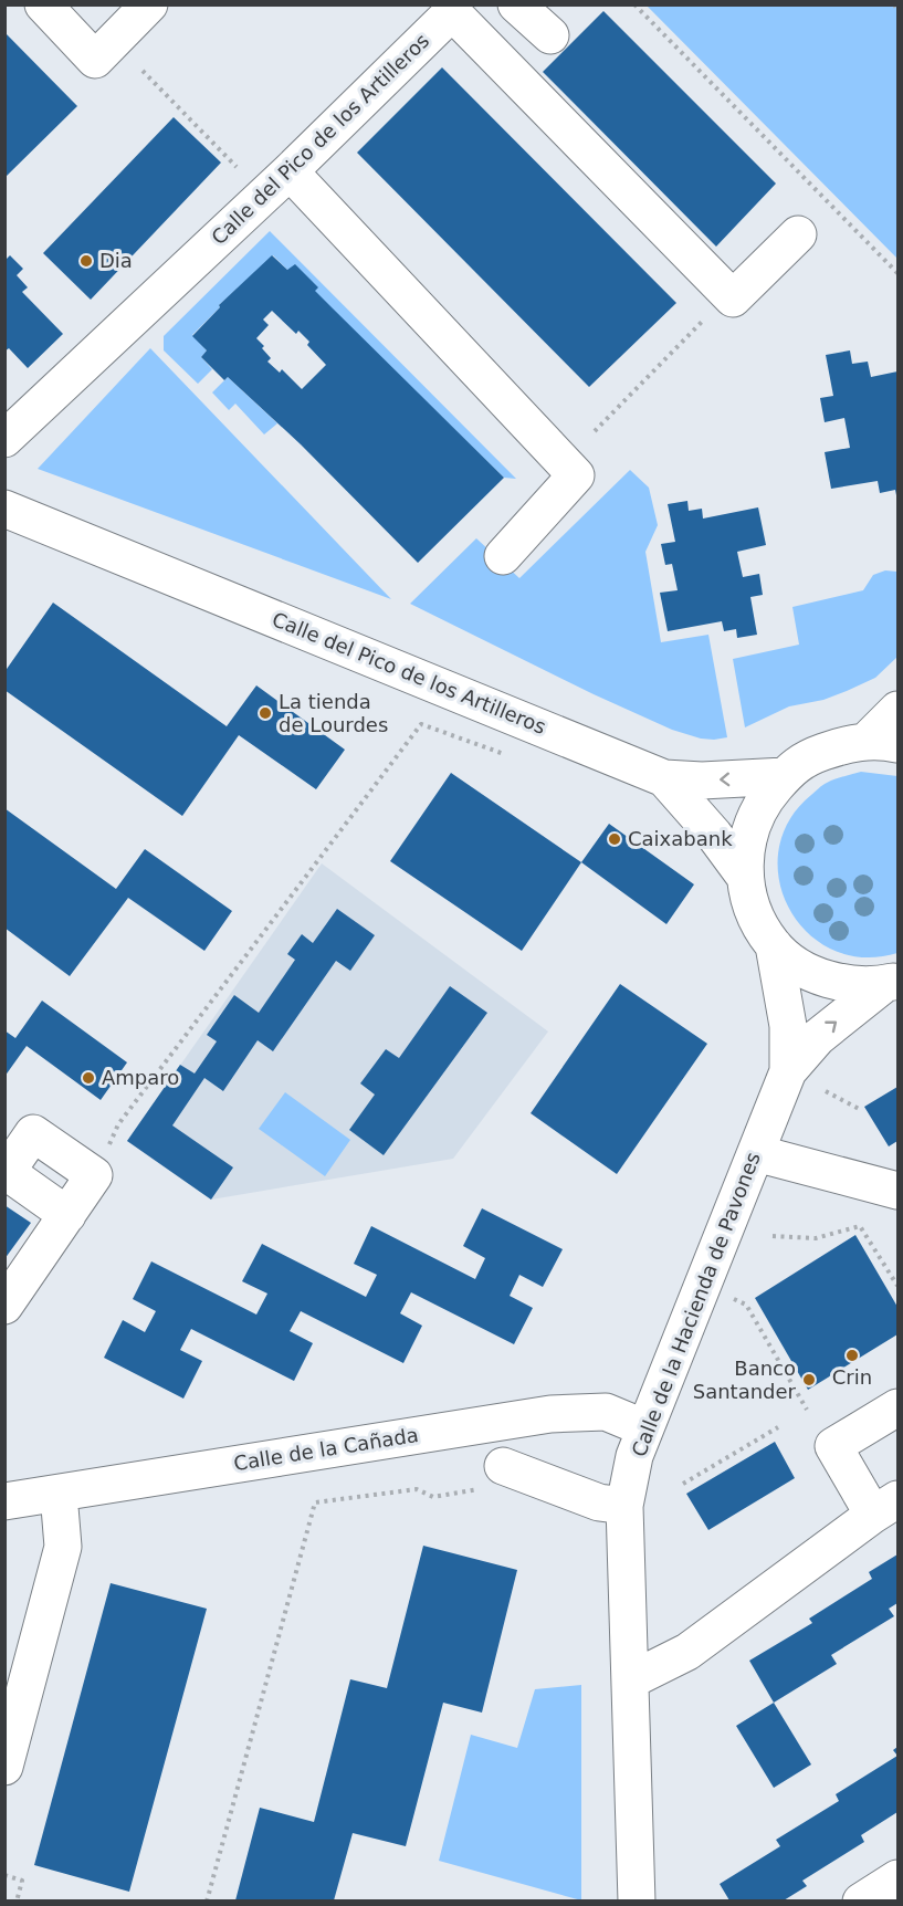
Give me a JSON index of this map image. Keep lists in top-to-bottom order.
{
  "streets": {
    "street": ["Calle del Pico de los Artilleros", "Calle de la Hacienda de Pavones", "Calle de la Cañada"]
  },
  "crossings": [
    ["Calle de la Hacienda de Pavones", "Calle de la Cañada"]
  ],
  "places": [
    "Dia",
    "La tienda de Lourdes",
    "Caixabank",
    "Amparo",
    "Crin",
    "Banco Santander"
  ]
}
